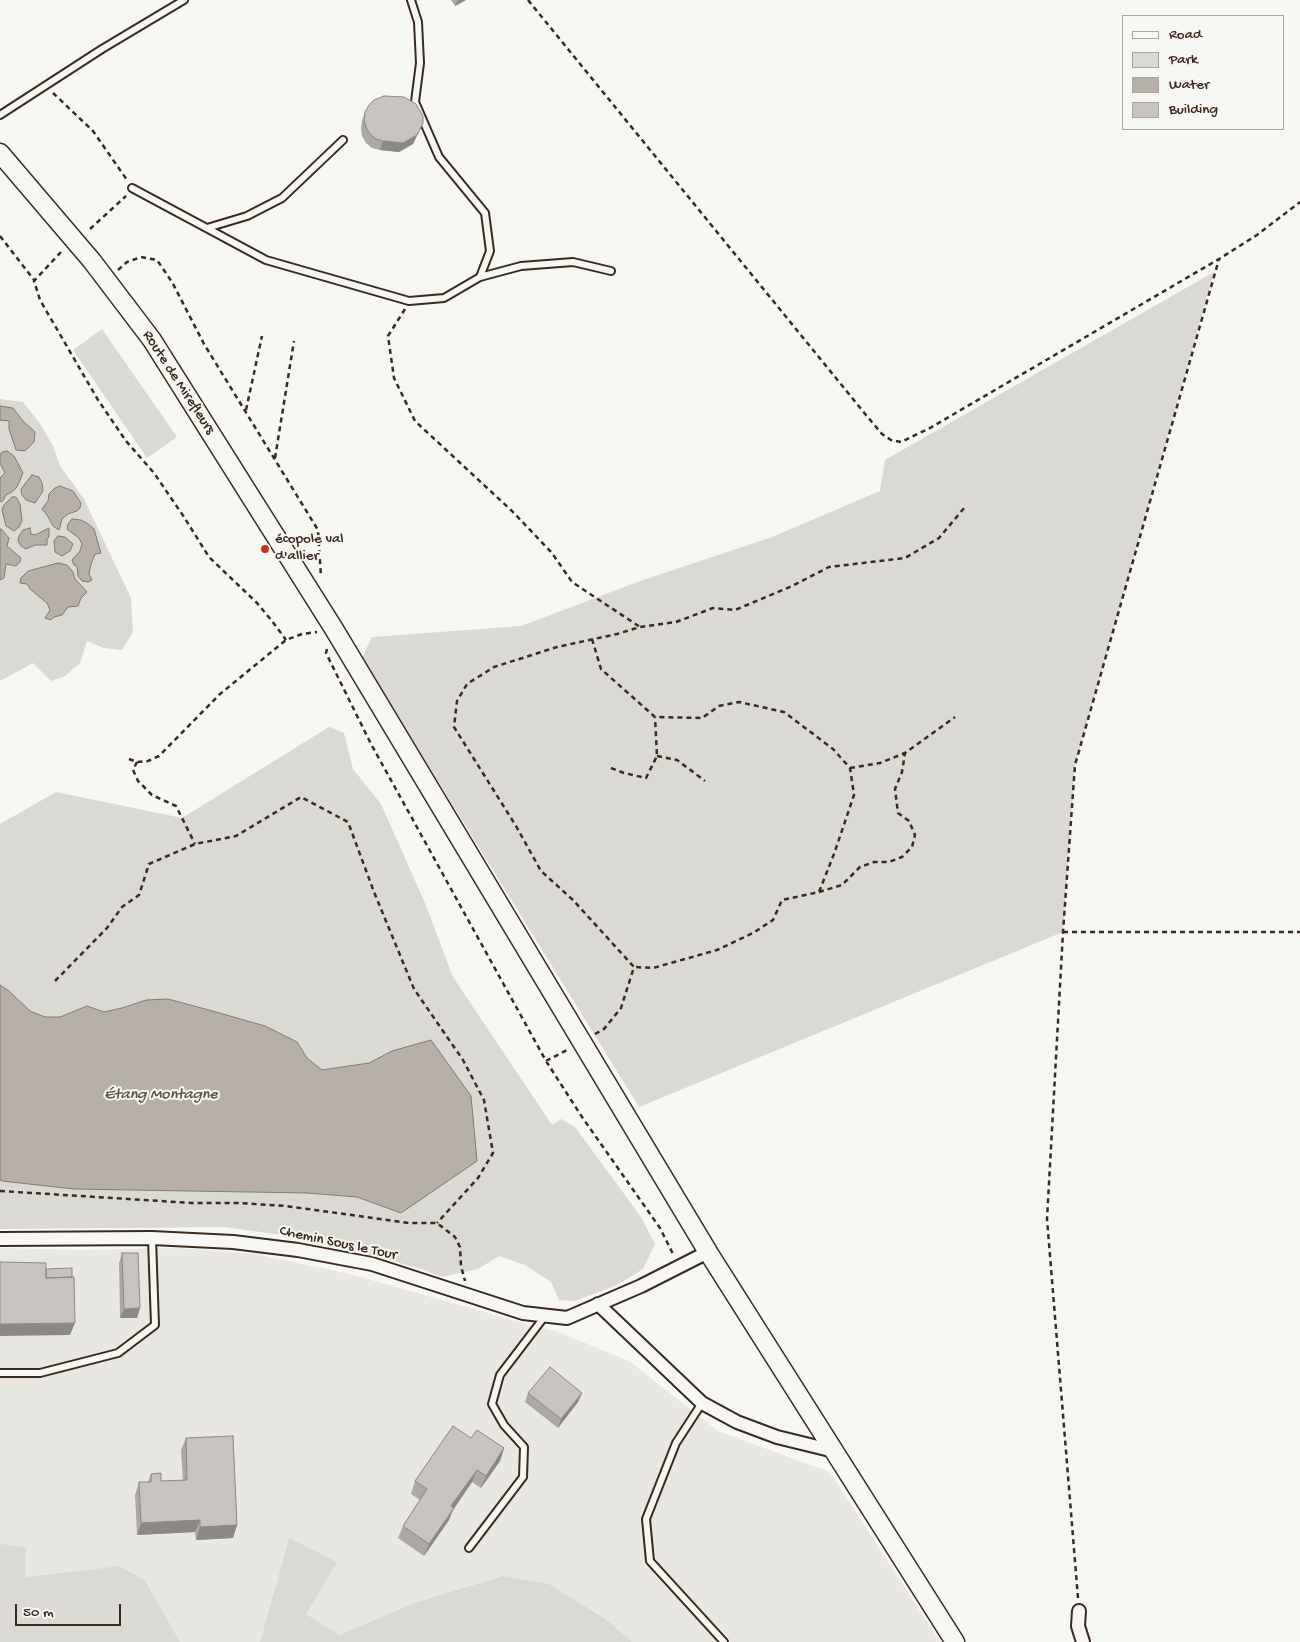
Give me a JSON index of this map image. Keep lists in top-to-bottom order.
{
  "streets": {
    "street": ["Route de Mirefleurs", "Chemin Sous le Tour"]
  },
  "crossings": [
    ["Route de Mirefleurs", "Chemin Sous le Tour"]
  ],
  "water": ["Étang Montagne"],
  "places": ["écopole val d'allier"],
  "legend": [
    "Road",
    "Park",
    "Water",
    "Building"
  ],
  "scale_bar": "50 m"
}
